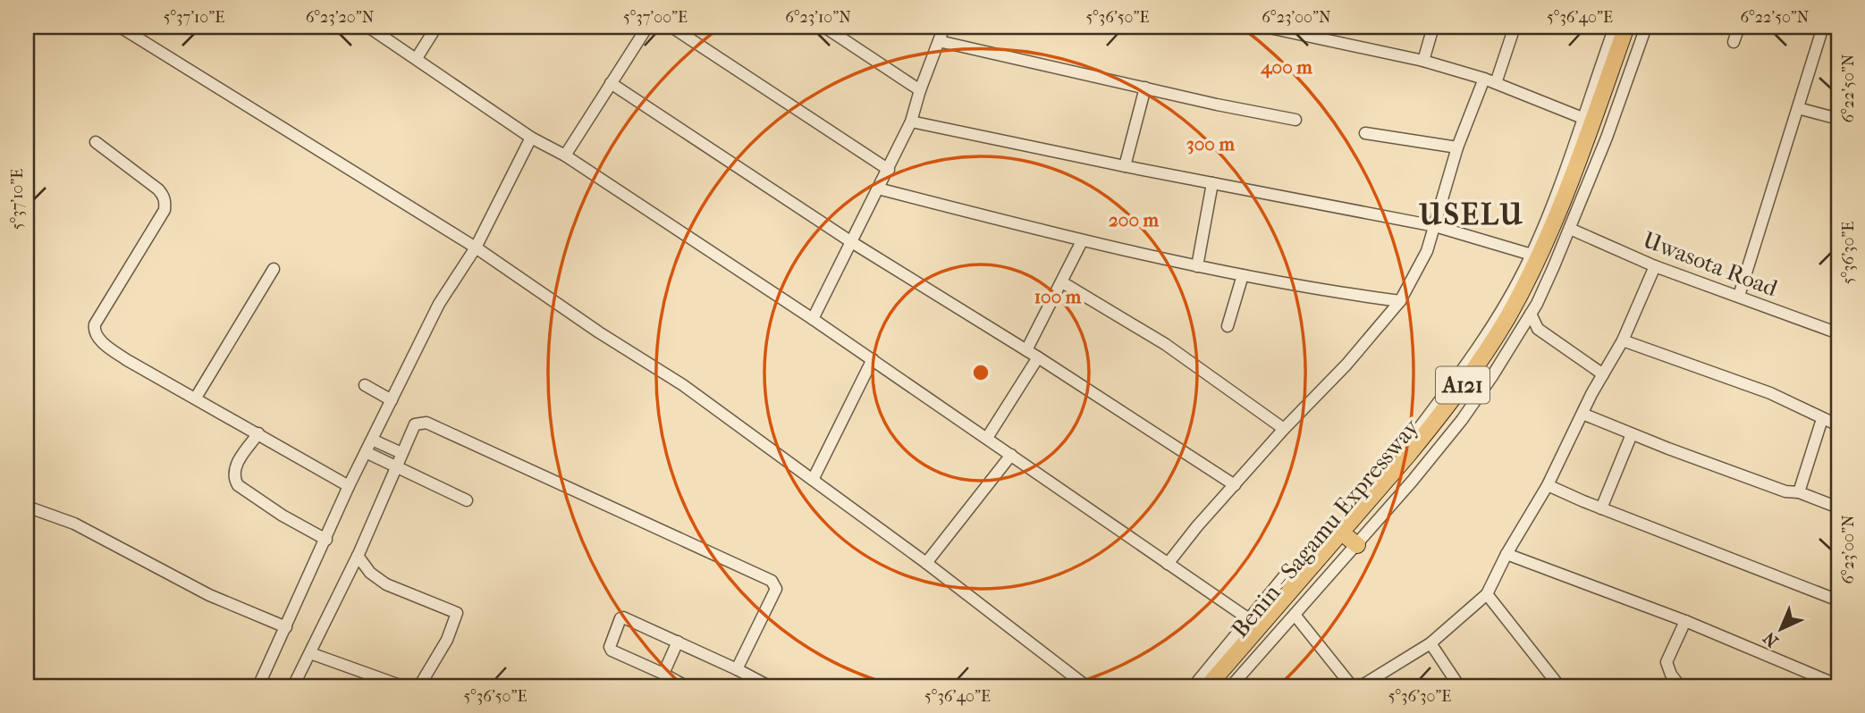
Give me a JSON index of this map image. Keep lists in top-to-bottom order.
{
  "streets": {
    "highway": ["A121", "Benin - Sagamu Expressway"],
    "street": ["Uwasota Road"]
  },
  "districts": ["USELU"],
  "north": "bottom left",
  "coordinates": [
    "5°37'10\"E",
    "6°23'20\"N",
    "5°37'00\"E",
    "6°23'10\"N",
    "5°36'50\"E",
    "6°23'00\"N",
    "5°36'40\"E",
    "6°22'50\"N",
    "5°36'30\"E"
  ],
  "rings": [
    "400 m",
    "300 m",
    "200 m",
    "100 m"
  ]
}
